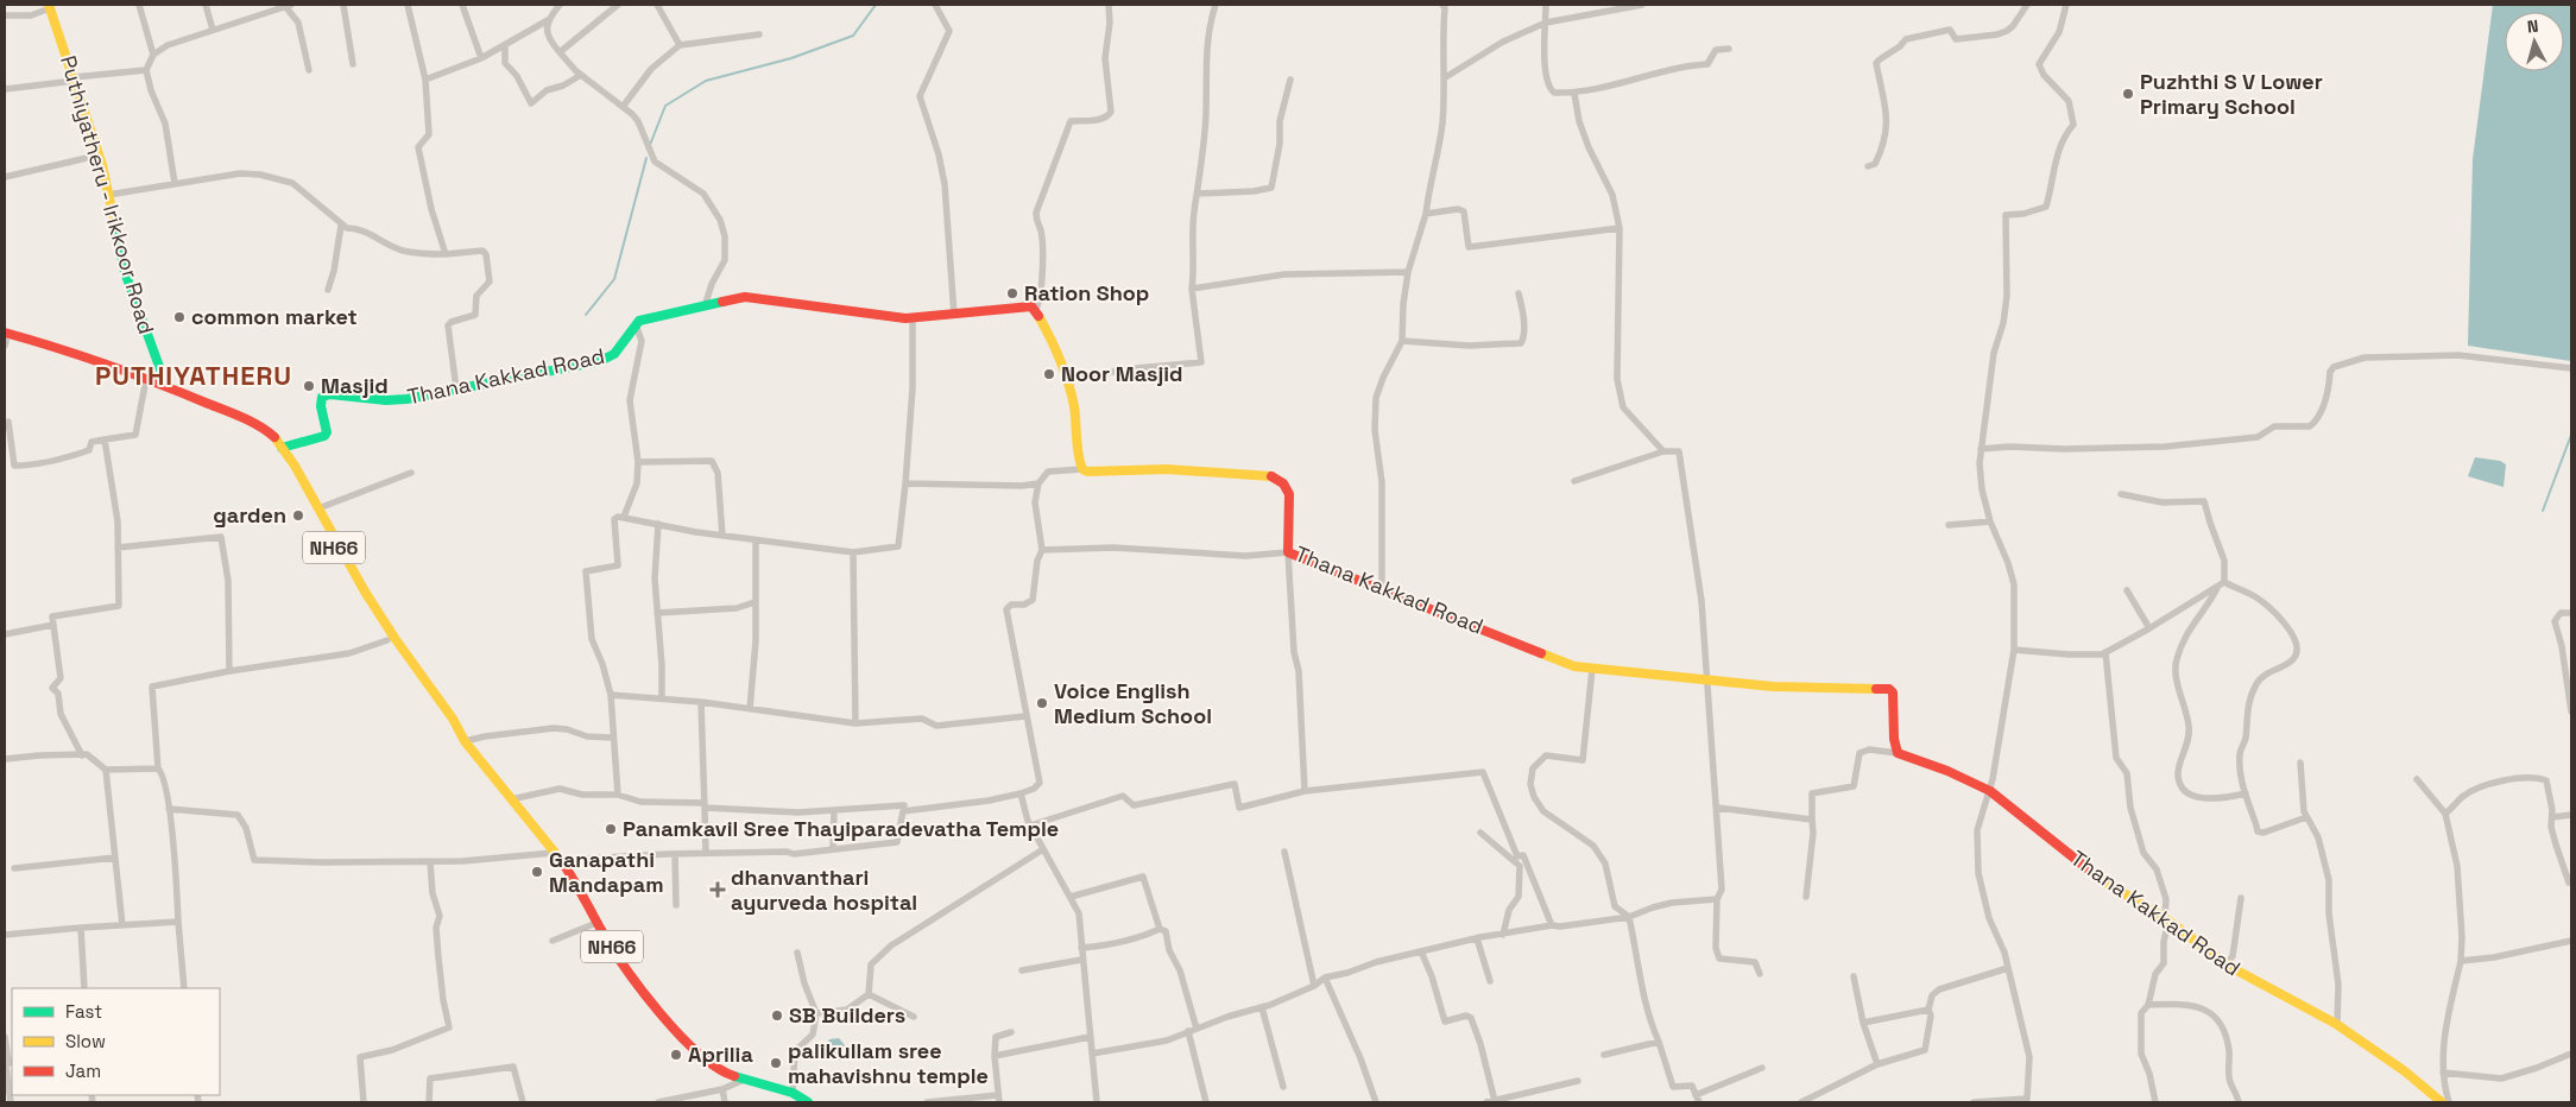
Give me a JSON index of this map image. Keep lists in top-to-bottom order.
{
  "streets": {
    "main road": ["Puthiyatheru - Irikkoor Road", "Thana Kakkad Road", "NH66"]
  },
  "crossings": [
    ["Puthiyatheru - Irikkoor Road", "NH66"],
    ["Thana Kakkad Road", "NH66"]
  ],
  "districts": ["PUTHIYATHERU"],
  "places": {
    "other": [
      "Puzhthi S V Lower Primary School",
      "Ration Shop",
      "common market",
      "Noor Masjid",
      "Masjid",
      "garden",
      "Voice English Medium School",
      "Panamkavil Sree Thayiparadevatha Temple",
      "Ganapathi Mandapam",
      "SB Builders",
      "Aprilia",
      "palikullam sree mahavishnu temple"
    ],
    "health": ["dhanvanthari ayurveda hospital"]
  },
  "legend": ["Fast", "Slow", "Jam"],
  "north": "top"
}
